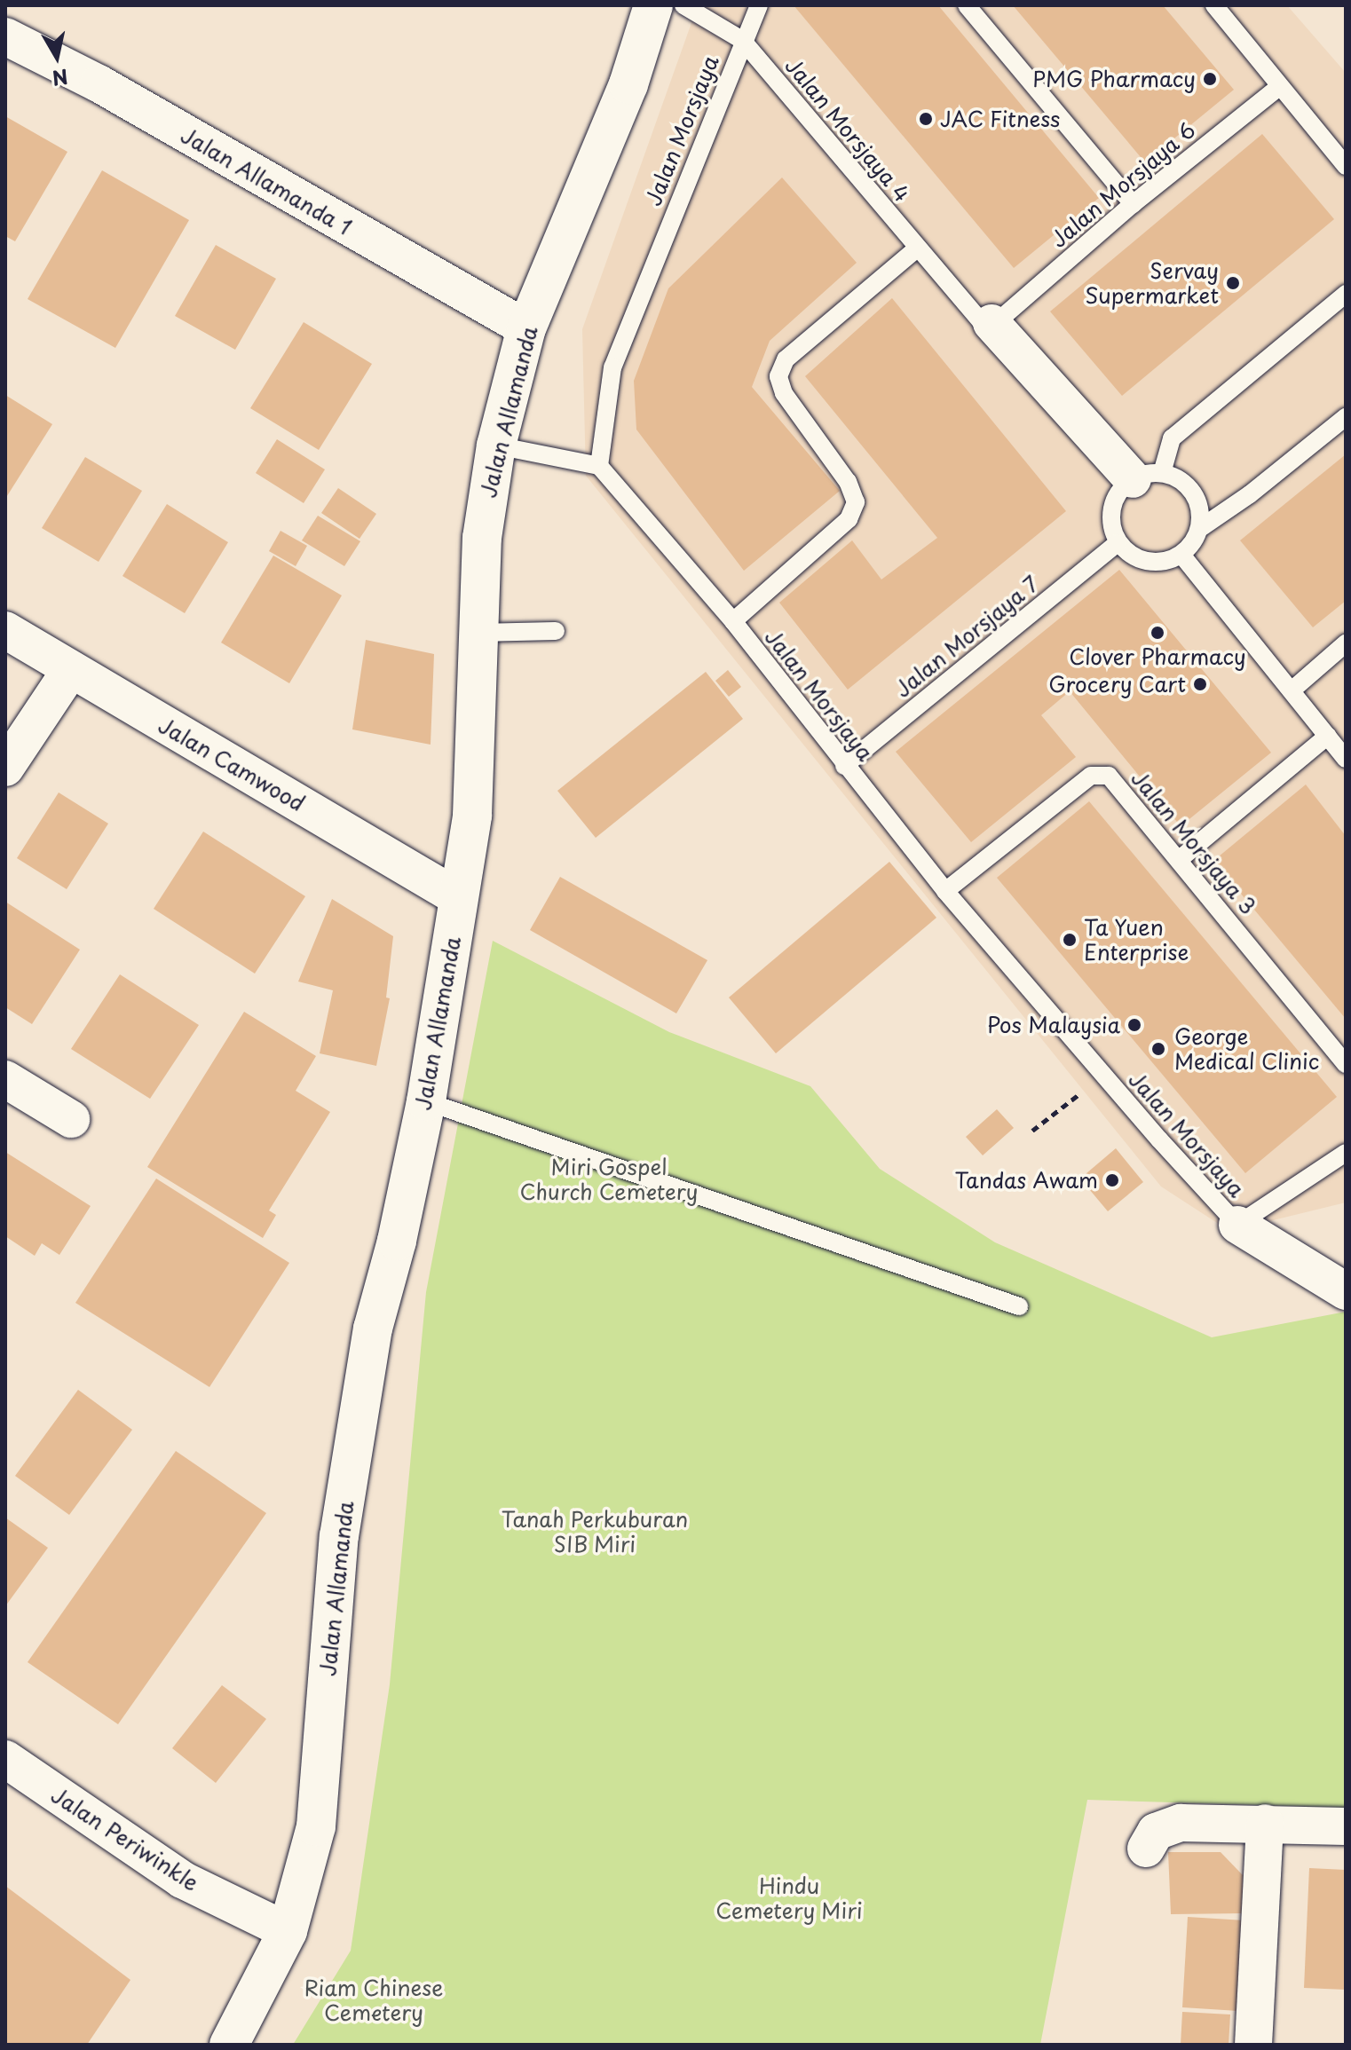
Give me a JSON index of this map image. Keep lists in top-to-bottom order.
{
  "streets": {
    "street": [
      "Jalan Allamanda 1",
      "Jalan Allamanda",
      "Jalan Camwood",
      "Jalan Periwinkle"
    ],
    "lane": [
      "Jalan Morsjaya 4",
      "Jalan Morsjaya",
      "Jalan Morsjaya 6",
      "Jalan Morsjaya 7",
      "Jalan Morsjaya 3"
    ]
  },
  "crossings": [
    ["Jalan Morsjaya 4", "Jalan Morsjaya"],
    ["Jalan Morsjaya 4", "Jalan Morsjaya 6"],
    ["Jalan Morsjaya", "Jalan Morsjaya 7"],
    ["Jalan Morsjaya", "Jalan Morsjaya 3"],
    ["Jalan Allamanda 1", "Jalan Allamanda"],
    ["Jalan Allamanda", "Jalan Camwood"],
    ["Jalan Allamanda", "Jalan Periwinkle"]
  ],
  "parks": [
    "Miri Gospel Church Cemetery",
    "Tanah Perkuburan SIB Miri",
    "Hindu Cemetery Miri",
    "Riam Chinese Cemetery"
  ],
  "places": [
    "PMG Pharmacy",
    "JAC Fitness",
    "Servay Supermarket",
    "Clover Pharmacy",
    "Grocery Cart",
    "Ta Yuen Enterprise",
    "Pos Malaysia",
    "George Medical Clinic",
    "Tandas Awam"
  ],
  "north": "bottom"
}
